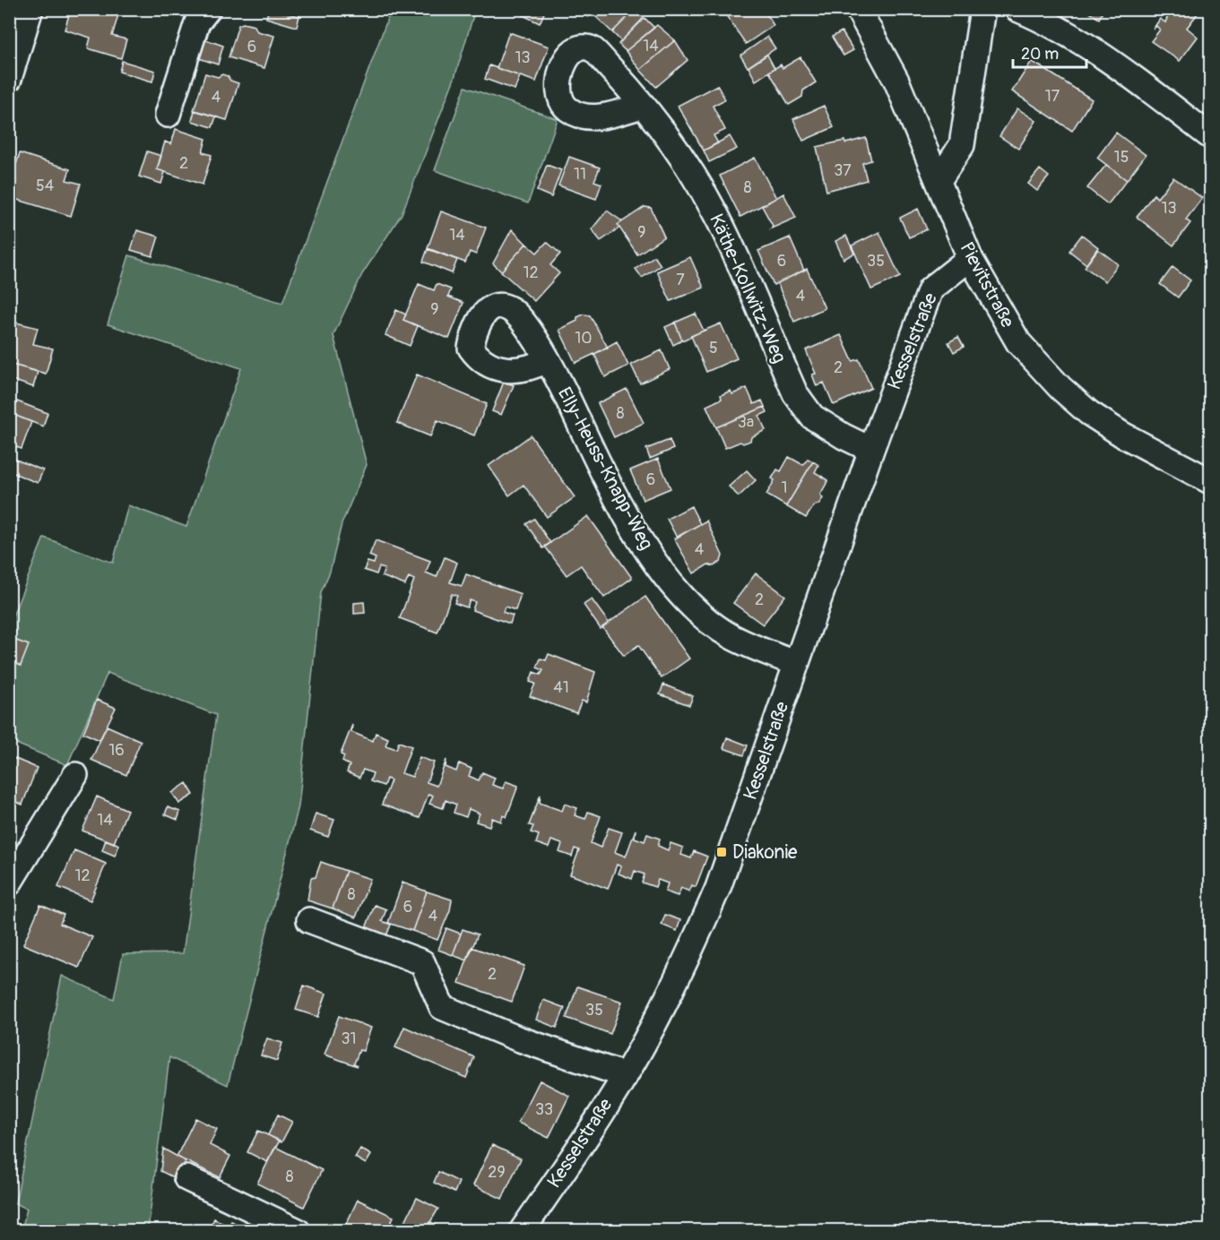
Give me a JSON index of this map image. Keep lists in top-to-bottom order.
{
  "streets": {
    "street": [
      "Pievitstraße",
      "Käthe-Kollwitz-Weg",
      "Kesselstraße",
      "Elly-Heuss-Knapp-Weg"
    ]
  },
  "crossings": [
    ["Pievitstraße", "Kesselstraße"],
    ["Käthe-Kollwitz-Weg", "Kesselstraße"],
    ["Kesselstraße", "Elly-Heuss-Knapp-Weg"]
  ],
  "places": {
    "transit": ["Diakonie"]
  },
  "house_numbers": [
    "14",
    "6",
    "13",
    "17",
    "4",
    "15",
    "2",
    "37",
    "11",
    "54",
    "8",
    "13",
    "9",
    "14",
    "6",
    "35",
    "12",
    "7",
    "4",
    "9",
    "10",
    "5",
    "2",
    "8",
    "3a",
    "6",
    "1",
    "4",
    "2",
    "41",
    "16",
    "14",
    "12",
    "8",
    "6",
    "4",
    "2",
    "35",
    "31",
    "33",
    "29",
    "8"
  ],
  "scale_bar": "20 m"
}
